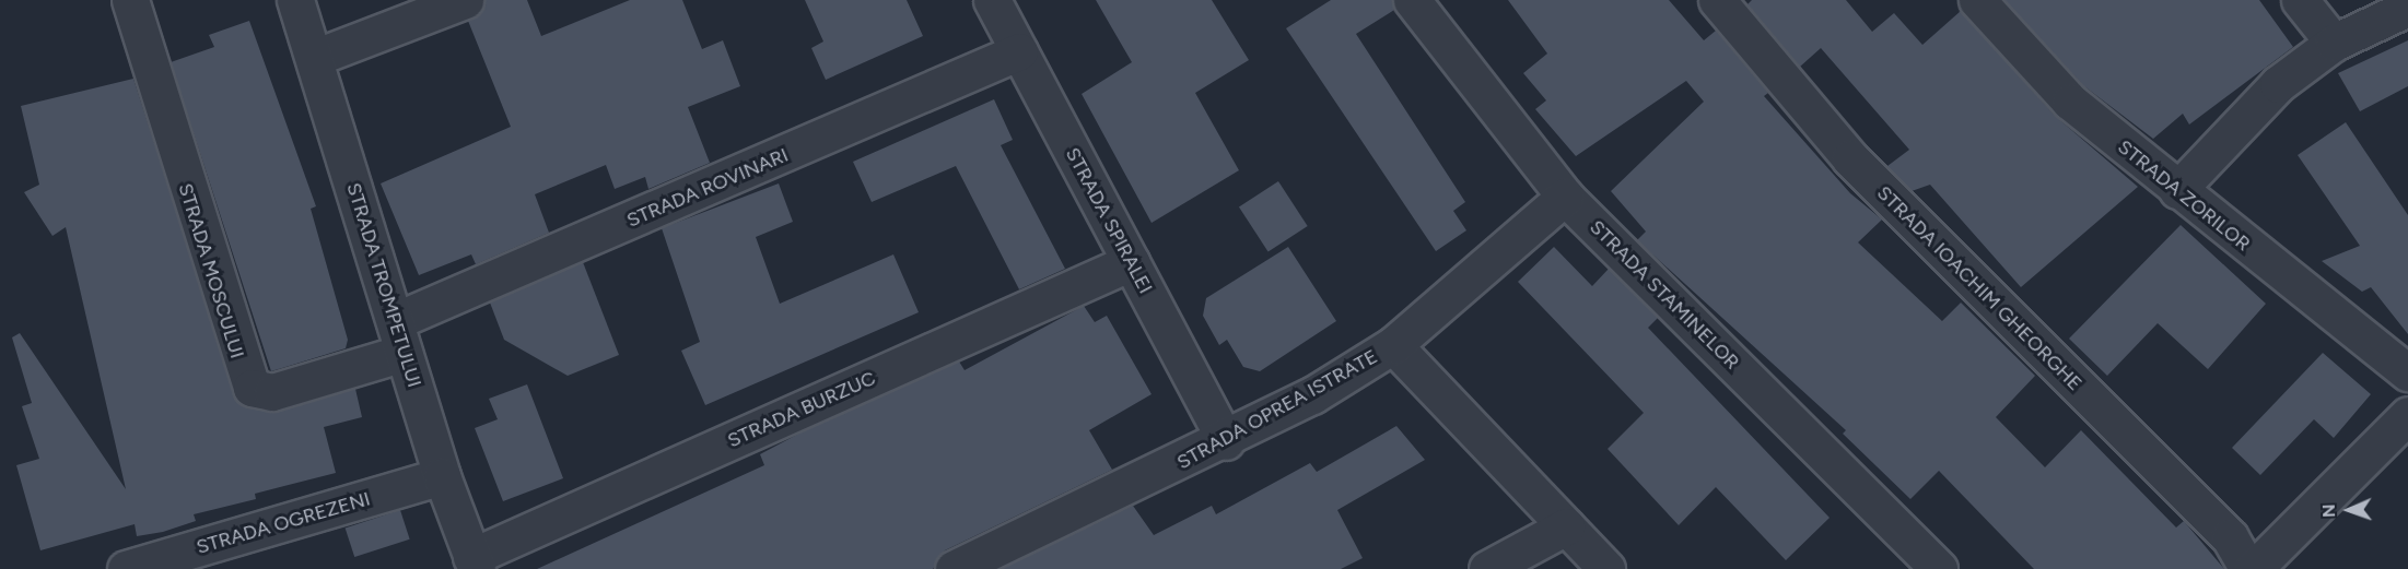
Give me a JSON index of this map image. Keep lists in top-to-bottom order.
{
  "streets": {
    "street": [
      "STRADA ROVINARI",
      "STRADA ZORILOR",
      "STRADA SPIRALEI",
      "STRADA MOSCULUI",
      "STRADA TROMPETULUI",
      "STRADA IOACHIM GHEORGHE",
      "STRADA STAMINELOR",
      "STRADA BURZUC",
      "STRADA OPREA ISTRATE",
      "STRADA OGREZENI"
    ]
  },
  "crossings": [
    ["STRADA ROVINARI", "STRADA SPIRALEI"],
    ["STRADA ROVINARI", "STRADA MOSCULUI"],
    ["STRADA ROVINARI", "STRADA TROMPETULUI"],
    ["STRADA SPIRALEI", "STRADA BURZUC"],
    ["STRADA SPIRALEI", "STRADA OPREA ISTRATE"],
    ["STRADA MOSCULUI", "STRADA TROMPETULUI"],
    ["STRADA TROMPETULUI", "STRADA BURZUC"],
    ["STRADA TROMPETULUI", "STRADA OGREZENI"],
    ["STRADA STAMINELOR", "STRADA OPREA ISTRATE"]
  ],
  "north": "left"
}
